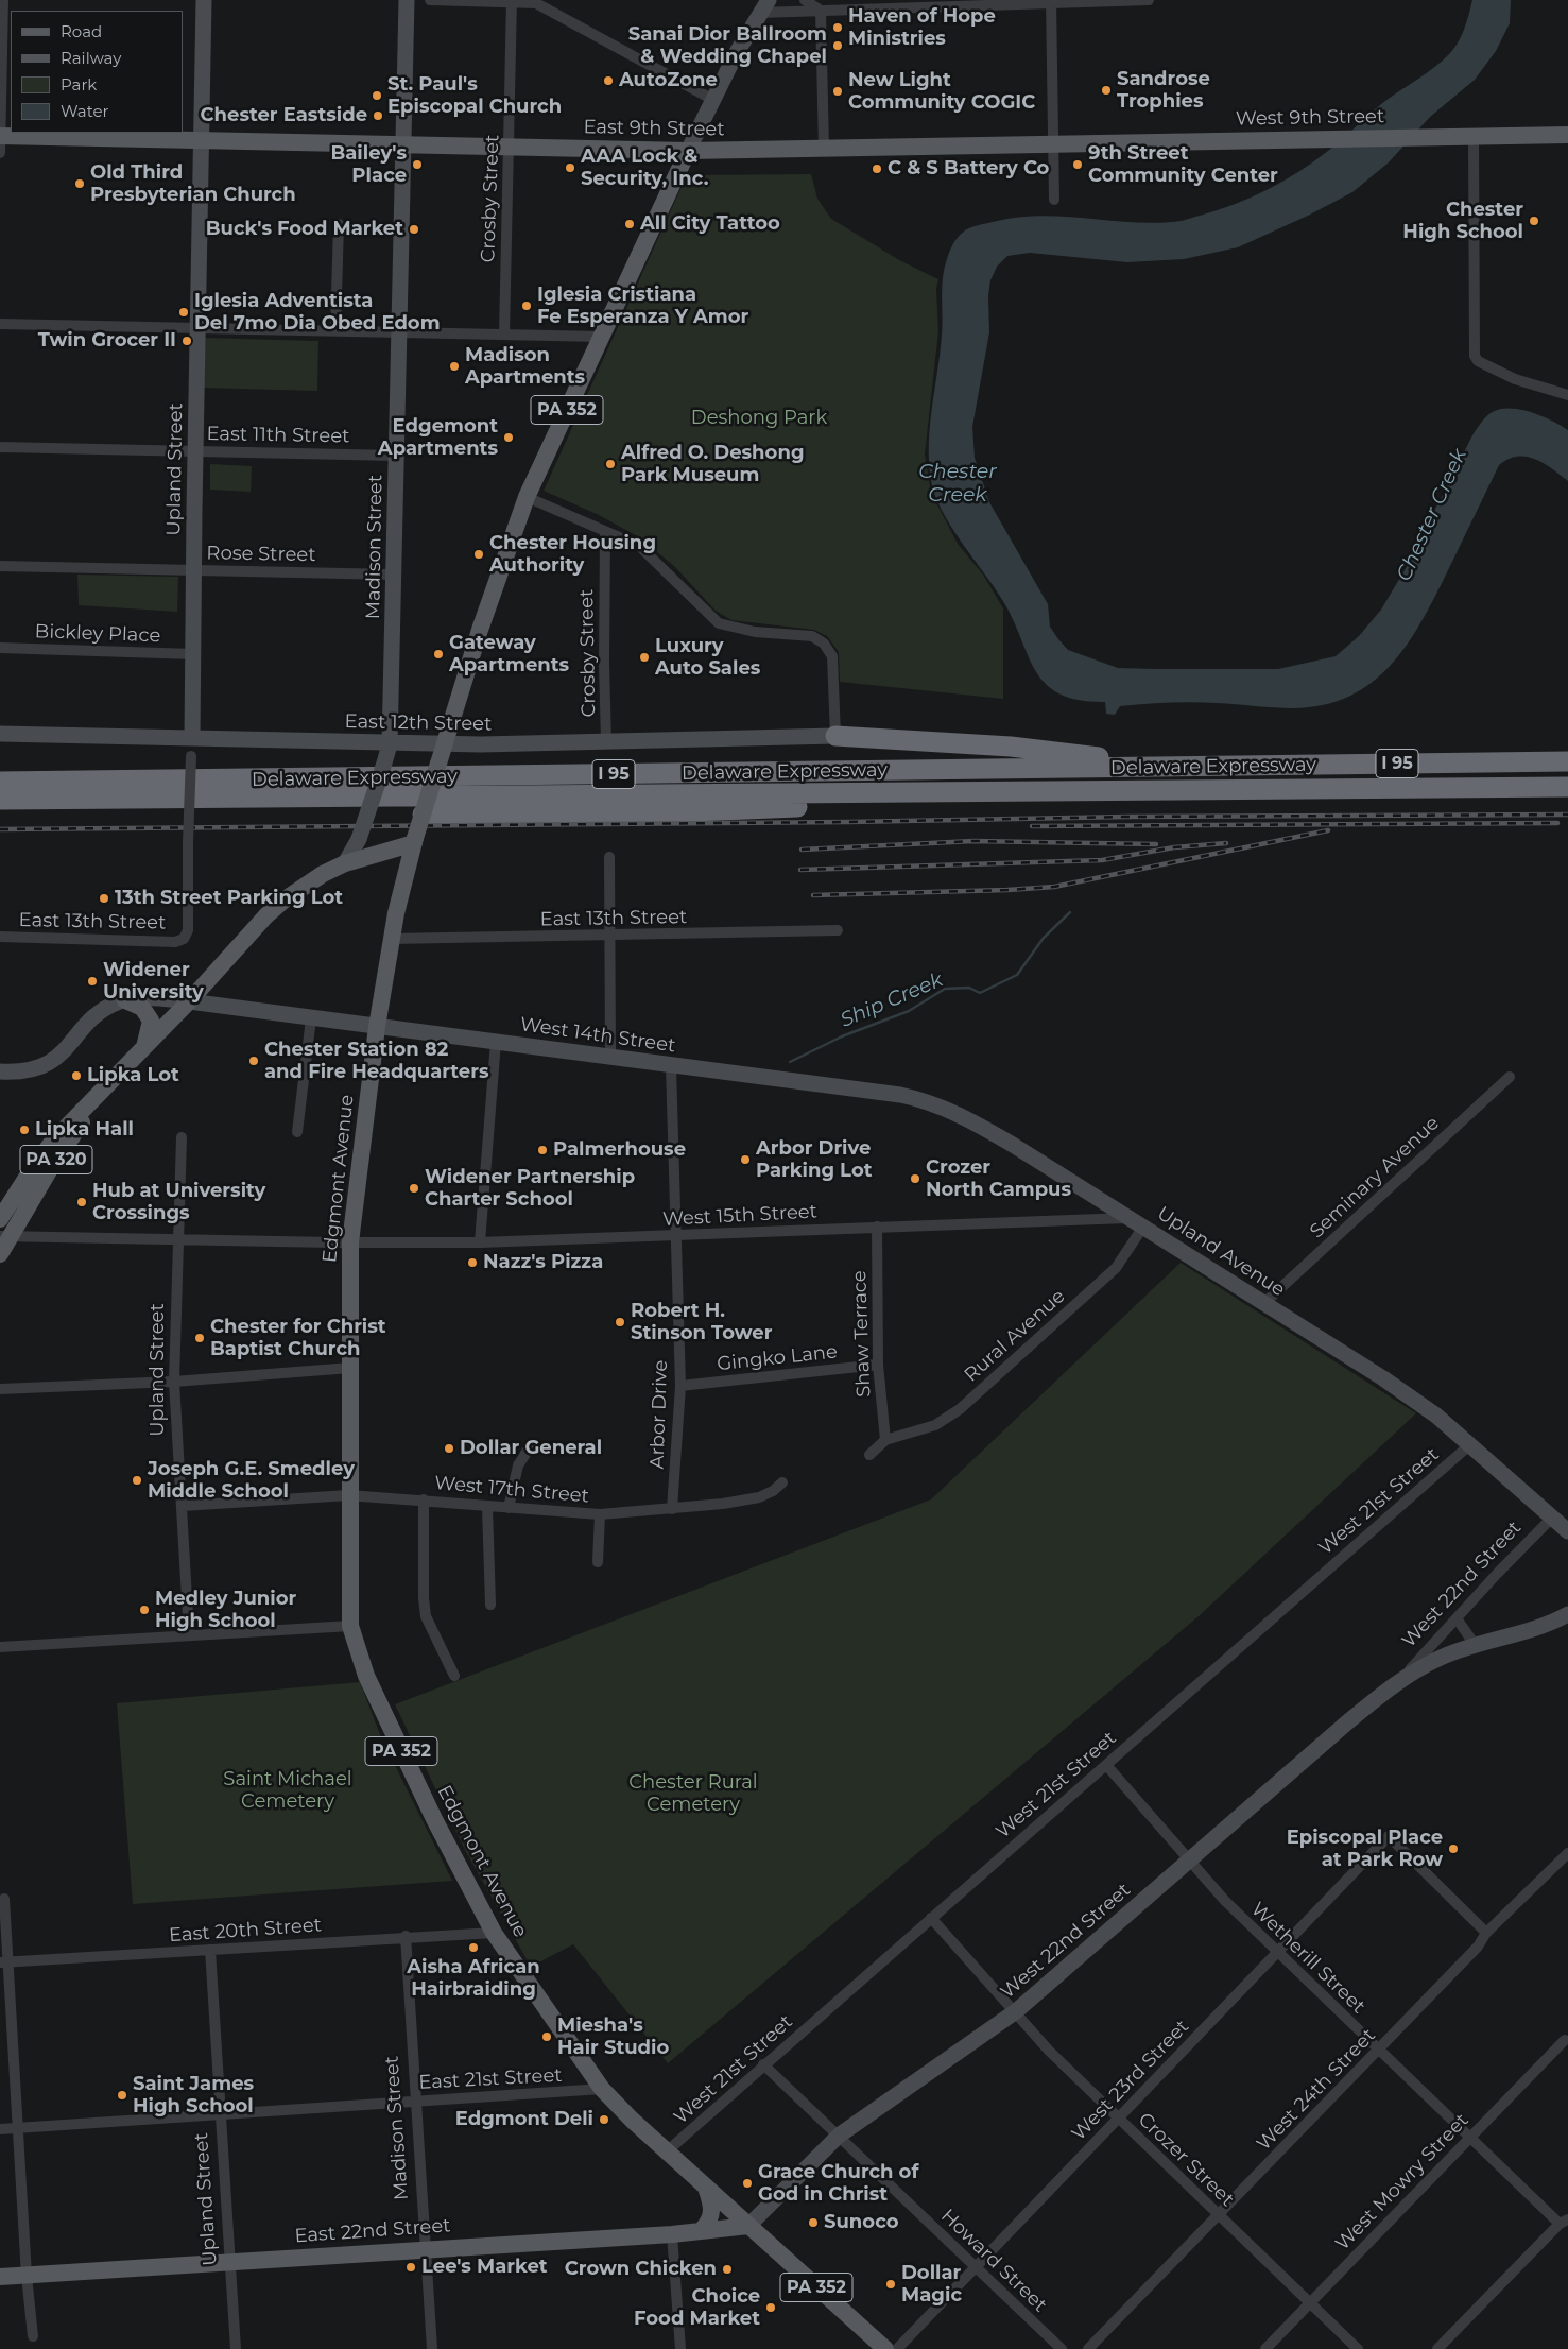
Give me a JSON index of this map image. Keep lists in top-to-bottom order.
{
  "streets": {
    "highway": ["I 95", "Delaware Expressway"],
    "main road": [
      "West 9th Street",
      "East 9th Street",
      "PA 352",
      "PA 320",
      "Edgmont Avenue",
      "East 22nd Street"
    ],
    "street": [
      "Crosby Street",
      "East 11th Street",
      "Upland Street",
      "Madison Street",
      "Rose Street",
      "Bickley Place",
      "East 12th Street",
      "East 13th Street",
      "West 14th Street",
      "Seminary Avenue",
      "West 15th Street",
      "Upland Avenue",
      "Shaw Terrace",
      "Rural Avenue",
      "Gingko Lane",
      "Arbor Drive",
      "West 17th Street",
      "West 21st Street",
      "West 22nd Street",
      "East 20th Street",
      "Wetherill Street",
      "East 21st Street",
      "West 23rd Street",
      "West 24th Street",
      "Crozer Street",
      "West Mowry Street",
      "Howard Street"
    ]
  },
  "crossings": [
    ["West 9th Street", "East 9th Street"],
    ["East 9th Street", "Crosby Street"],
    ["East 9th Street", "PA 352"],
    ["East 9th Street", "Upland Street"],
    ["East 9th Street", "Madison Street"],
    ["Crosby Street", "East 12th Street"],
    ["PA 352", "Edgmont Avenue"],
    ["East 11th Street", "Upland Street"],
    ["East 11th Street", "Madison Street"],
    ["Upland Street", "Rose Street"],
    ["Upland Street", "Bickley Place"],
    ["Upland Street", "East 12th Street"],
    ["Upland Street", "East 13th Street"],
    ["Upland Street", "West 15th Street"],
    ["Upland Street", "West 17th Street"],
    ["Upland Street", "East 20th Street"],
    ["Upland Street", "East 21st Street"],
    ["Upland Street", "East 22nd Street"],
    ["Madison Street", "Rose Street"],
    ["Madison Street", "East 12th Street"],
    ["Madison Street", "East 20th Street"],
    ["Madison Street", "East 21st Street"],
    ["Madison Street", "East 22nd Street"],
    ["East 12th Street", "Edgmont Avenue"],
    ["East 13th Street", "Edgmont Avenue"],
    ["West 14th Street", "Edgmont Avenue"],
    ["West 14th Street", "Upland Avenue"],
    ["West 14th Street", "Arbor Drive"],
    ["PA 320", "West 15th Street"],
    ["Seminary Avenue", "Upland Avenue"],
    ["Edgmont Avenue", "West 15th Street"],
    ["Edgmont Avenue", "West 17th Street"],
    ["Edgmont Avenue", "West 21st Street"],
    ["Edgmont Avenue", "West 22nd Street"],
    ["Edgmont Avenue", "East 20th Street"],
    ["Edgmont Avenue", "East 21st Street"],
    ["Edgmont Avenue", "East 22nd Street"],
    ["West 15th Street", "Upland Avenue"],
    ["West 15th Street", "Shaw Terrace"],
    ["West 15th Street", "Rural Avenue"],
    ["West 15th Street", "Arbor Drive"],
    ["Upland Avenue", "Rural Avenue"],
    ["Upland Avenue", "West 21st Street"],
    ["Upland Avenue", "West 22nd Street"],
    ["Shaw Terrace", "Rural Avenue"],
    ["Shaw Terrace", "Gingko Lane"],
    ["Gingko Lane", "Arbor Drive"],
    ["Arbor Drive", "West 17th Street"],
    ["West 21st Street", "Wetherill Street"],
    ["West 21st Street", "Crozer Street"],
    ["West 21st Street", "Howard Street"],
    ["West 22nd Street", "Wetherill Street"],
    ["West 22nd Street", "Crozer Street"],
    ["West 22nd Street", "East 22nd Street"],
    ["West 22nd Street", "Howard Street"],
    ["Wetherill Street", "West 23rd Street"],
    ["Wetherill Street", "West 24th Street"],
    ["Wetherill Street", "West Mowry Street"],
    ["West 23rd Street", "West 24th Street"],
    ["West 23rd Street", "Crozer Street"],
    ["West 23rd Street", "Howard Street"],
    ["West 24th Street", "Crozer Street"],
    ["Crozer Street", "West Mowry Street"]
  ],
  "water": ["Chester Creek", "Ship Creek"],
  "parks": ["Deshong Park", "Saint Michael Cemetery", "Chester Rural Cemetery"],
  "places": [
    "Haven of Hope Ministries",
    "Sanai Dior Ballroom & Wedding Chapel",
    "AutoZone",
    "Sandrose Trophies",
    "New Light Community COGIC",
    "St. Paul's Episcopal Church",
    "Chester Eastside",
    "Bailey's Place",
    "9th Street Community Center",
    "AAA Lock & Security, Inc.",
    "C & S Battery Co",
    "Old Third Presbyterian Church",
    "Chester High School",
    "All City Tattoo",
    "Buck's Food Market",
    "Iglesia Cristiana Fe Esperanza Y Amor",
    "Iglesia Adventista Del 7mo Dia Obed Edom",
    "Twin Grocer II",
    "Madison Apartments",
    "Edgemont Apartments",
    "Alfred O. Deshong Park Museum",
    "Chester Housing Authority",
    "Gateway Apartments",
    "Luxury Auto Sales",
    "13th Street Parking Lot",
    "Widener University",
    "Chester Station 82 and Fire Headquarters",
    "Lipka Lot",
    "Lipka Hall",
    "Palmerhouse",
    "Arbor Drive Parking Lot",
    "Crozer North Campus",
    "Widener Partnership Charter School",
    "Hub at University Crossings",
    "Nazz's Pizza",
    "Robert H. Stinson Tower",
    "Chester for Christ Baptist Church",
    "Dollar General",
    "Joseph G.E. Smedley Middle School",
    "Medley Junior High School",
    "Episcopal Place at Park Row",
    "Aisha African Hairbraiding",
    "Miesha's Hair Studio",
    "Saint James High School",
    "Edgmont Deli",
    "Grace Church of God in Christ",
    "Sunoco",
    "Lee's Market",
    "Crown Chicken",
    "Dollar Magic",
    "Choice Food Market"
  ],
  "legend": [
    "Road",
    "Railway",
    "Park",
    "Water"
  ]
}
